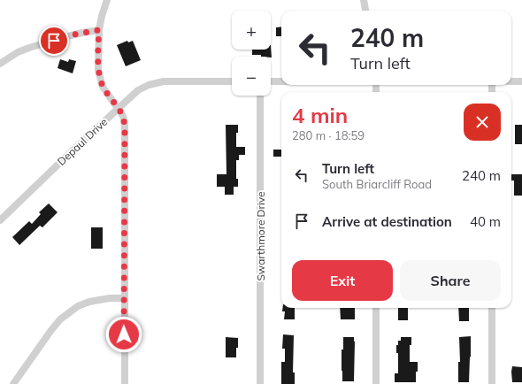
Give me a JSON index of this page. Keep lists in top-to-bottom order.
{
  "streets": {
    "street": ["Depaul Drive", "Swarthmore Drive"]
  },
  "page": {
    "map_buttons": ["+", "−"],
    "turn": ["240 m", "Turn left"],
    "heading": ["4 min", "280 m · 18:59"],
    "list": [
      {
        "name": "Turn left",
        "note": "South Briarcliff Road",
        "value": "240 m"
      },
      {
        "name": "Arrive at destination",
        "value": "40 m"
      }
    ],
    "buttons": ["Exit", "Share"]
  }
}
